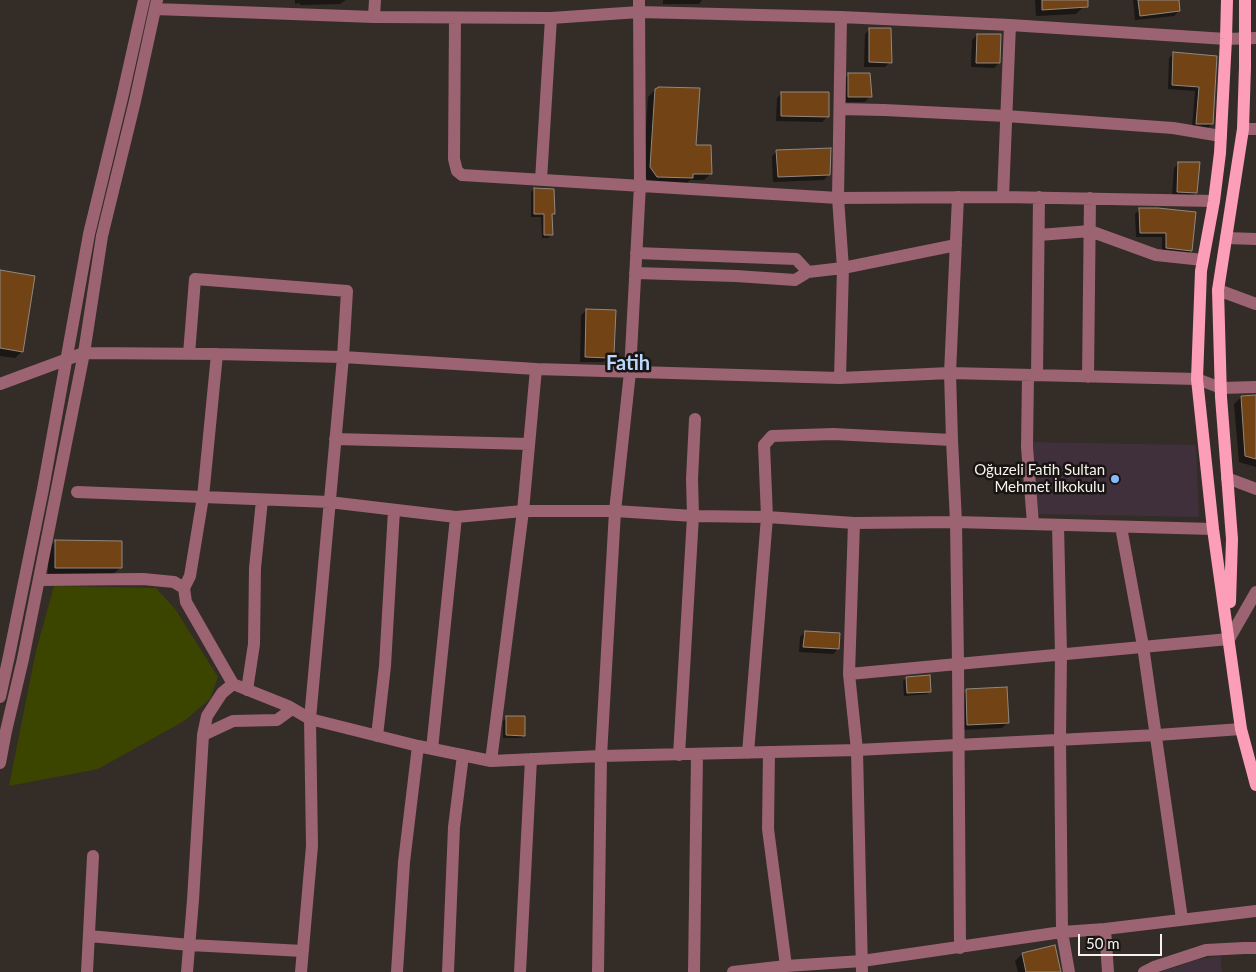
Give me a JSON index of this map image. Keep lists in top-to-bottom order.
{
  "districts": ["Fatih"],
  "places": ["Oğuzeli Fatih Sultan Mehmet İlkokulu"],
  "scale_bar": "50 m"
}
